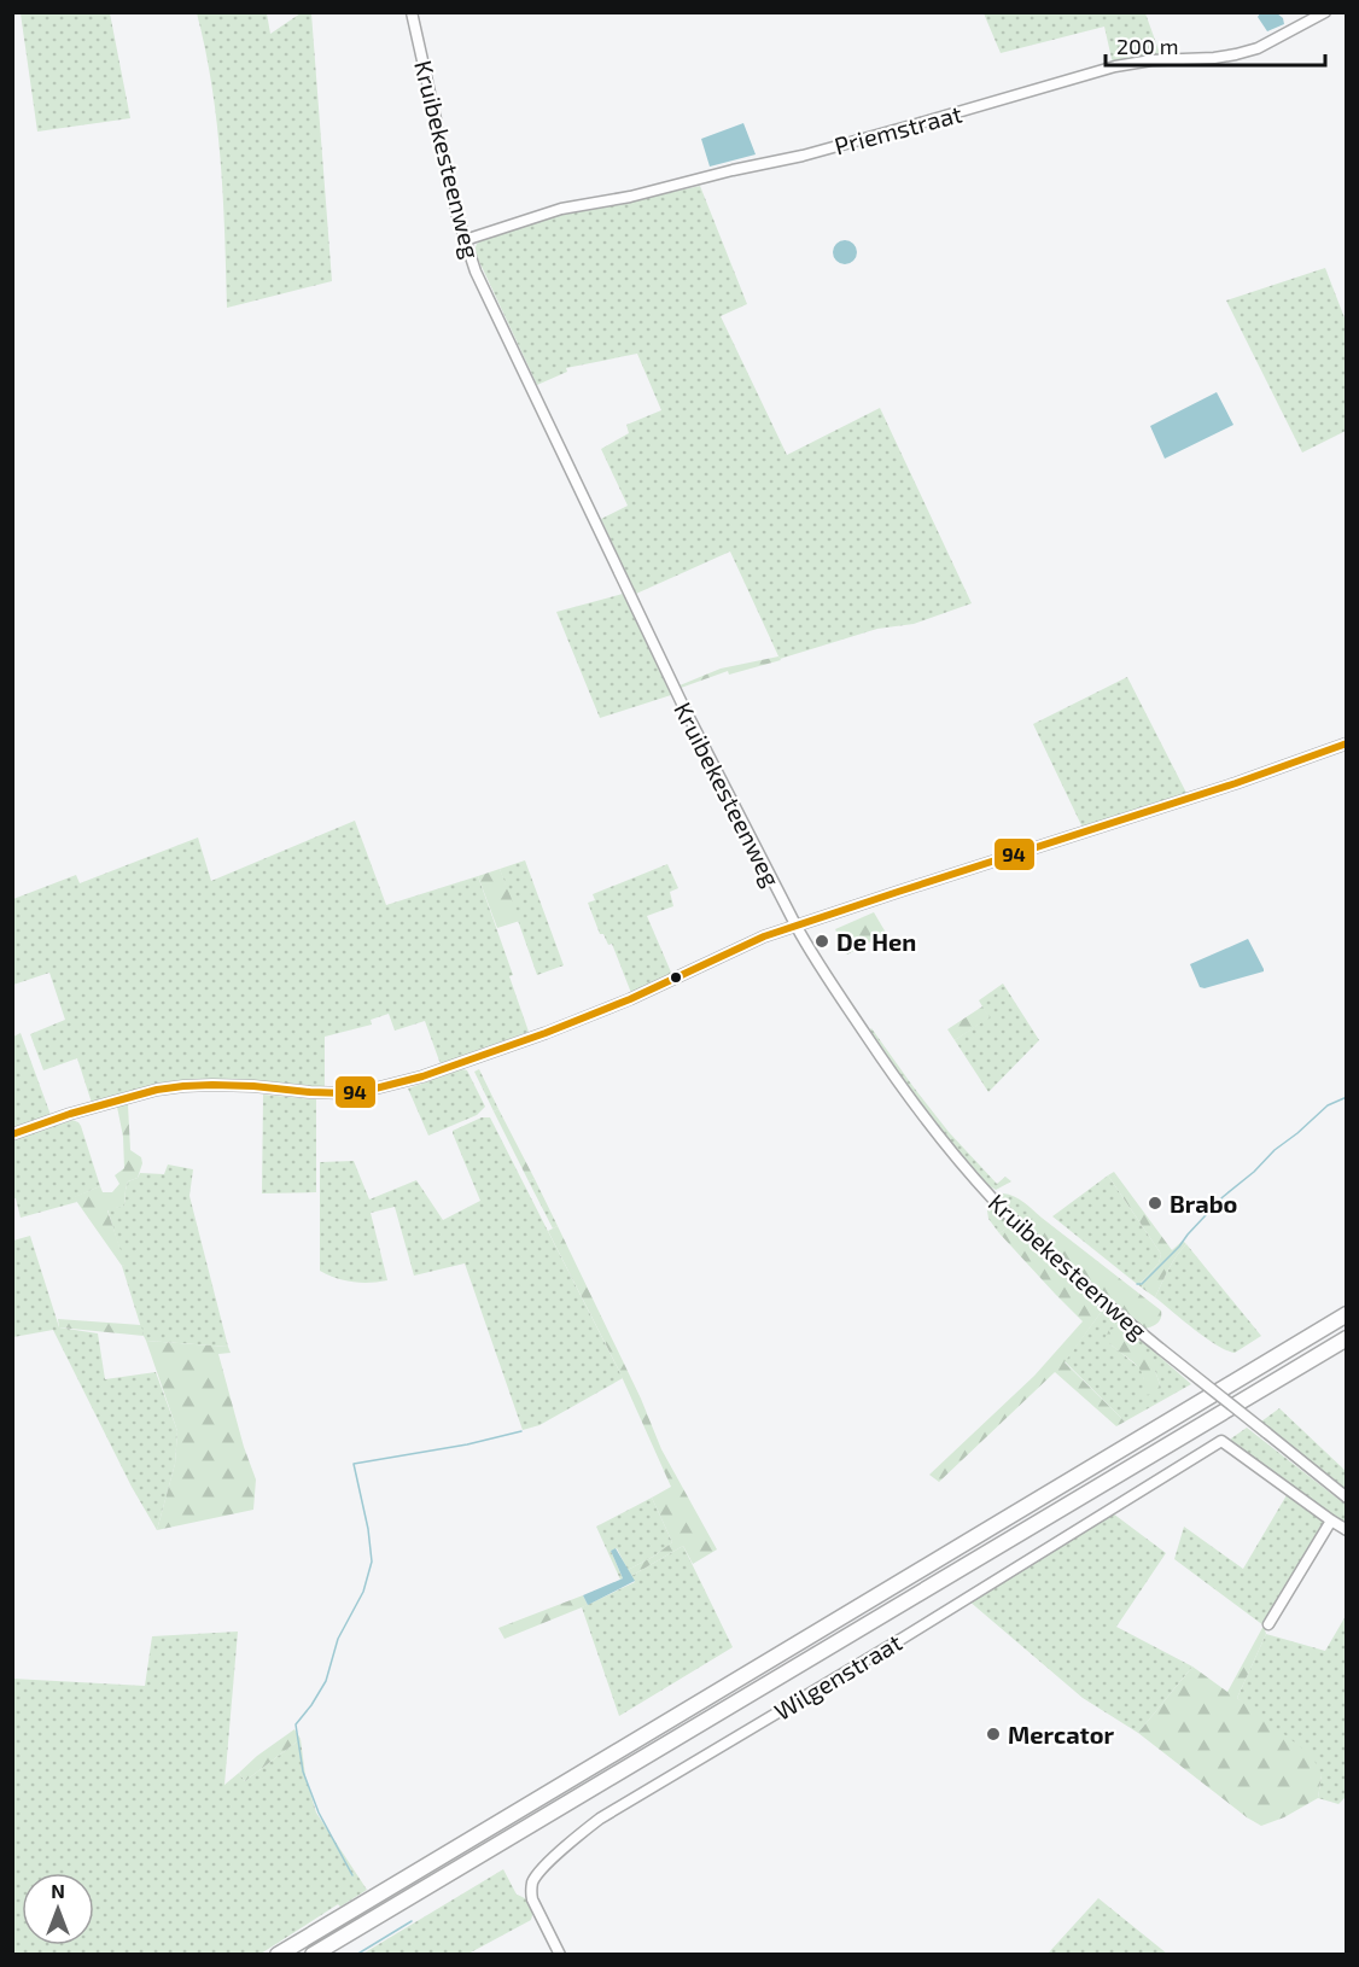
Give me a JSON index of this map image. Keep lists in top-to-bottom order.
{
  "streets": {
    "street": ["Priemstraat", "Kruibekesteenweg", "Wilgenstraat"]
  },
  "crossings": [
    ["Priemstraat", "Kruibekesteenweg"]
  ],
  "places": ["De Hen", "Brabo", "Mercator"],
  "lines": ["transit line 94"],
  "scale_bar": "200 m",
  "north": "top"
}
